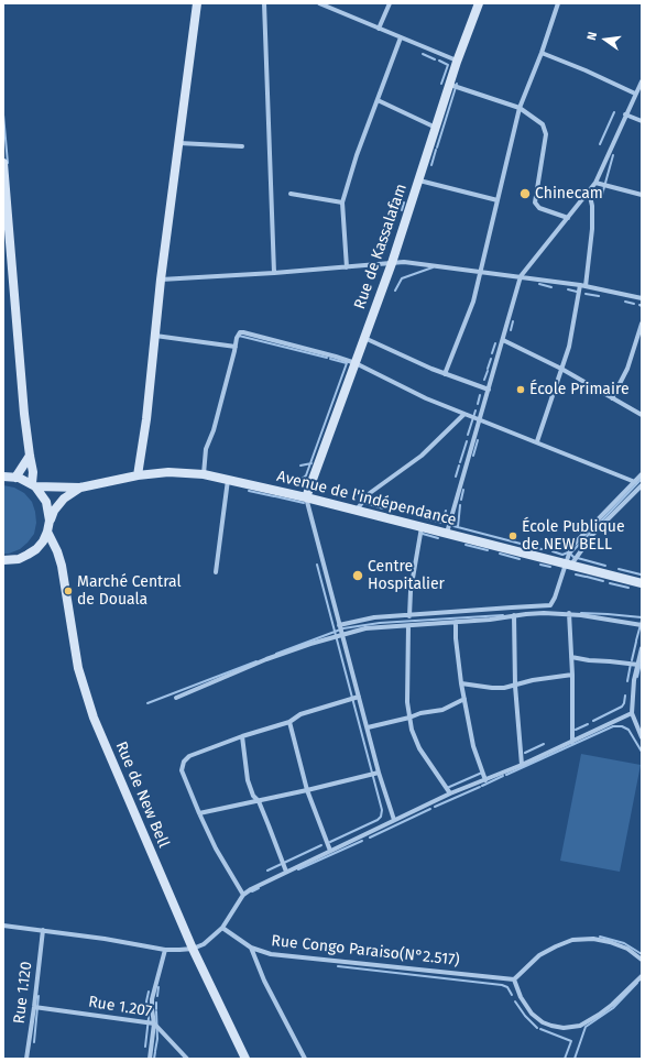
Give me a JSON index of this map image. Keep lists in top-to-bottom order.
{
  "streets": {
    "main road": ["Rue de Kassalafam", "Avenue de l'indépendance", "Rue de New Bell"],
    "street": ["Rue Congo Paraiso(N°2.517)", "Rue 1.120", "Rue 1.207"]
  },
  "crossings": [
    ["Rue de Kassalafam", "Avenue de l'indépendance"],
    ["Rue 1.120", "Rue 1.207"]
  ],
  "places": [
    "Chinecam",
    "École Primaire",
    "École Publique de NEW BELL",
    "Centre Hospitalier",
    "Marché Central de Douala"
  ],
  "north": "left"
}
